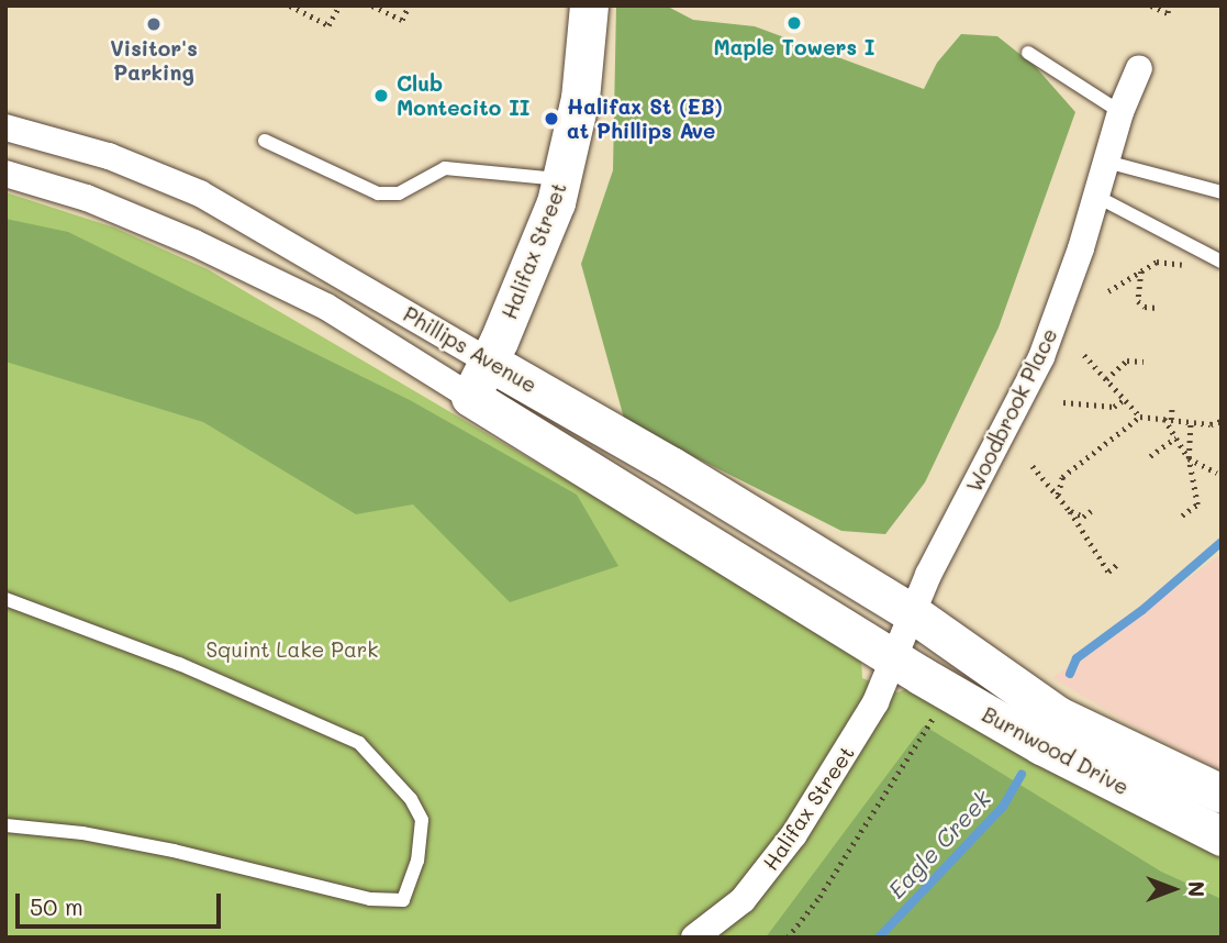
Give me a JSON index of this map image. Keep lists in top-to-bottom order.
{
  "streets": {
    "street": [
      "Halifax Street",
      "Phillips Avenue",
      "Woodbrook Place",
      "Burnwood Drive"
    ]
  },
  "crossings": [
    ["Halifax Street", "Phillips Avenue"],
    ["Halifax Street", "Woodbrook Place"],
    ["Halifax Street", "Burnwood Drive"],
    ["Phillips Avenue", "Woodbrook Place"],
    ["Phillips Avenue", "Burnwood Drive"],
    ["Woodbrook Place", "Burnwood Drive"]
  ],
  "water": ["Eagle Creek"],
  "parks": ["Squint Lake Park"],
  "places": [
    "Maple Towers I",
    "Visitor's Parking",
    "Club Montecito II",
    "Halifax St (EB) at Phillips Ave"
  ],
  "scale_bar": "50 m",
  "north": "right"
}
